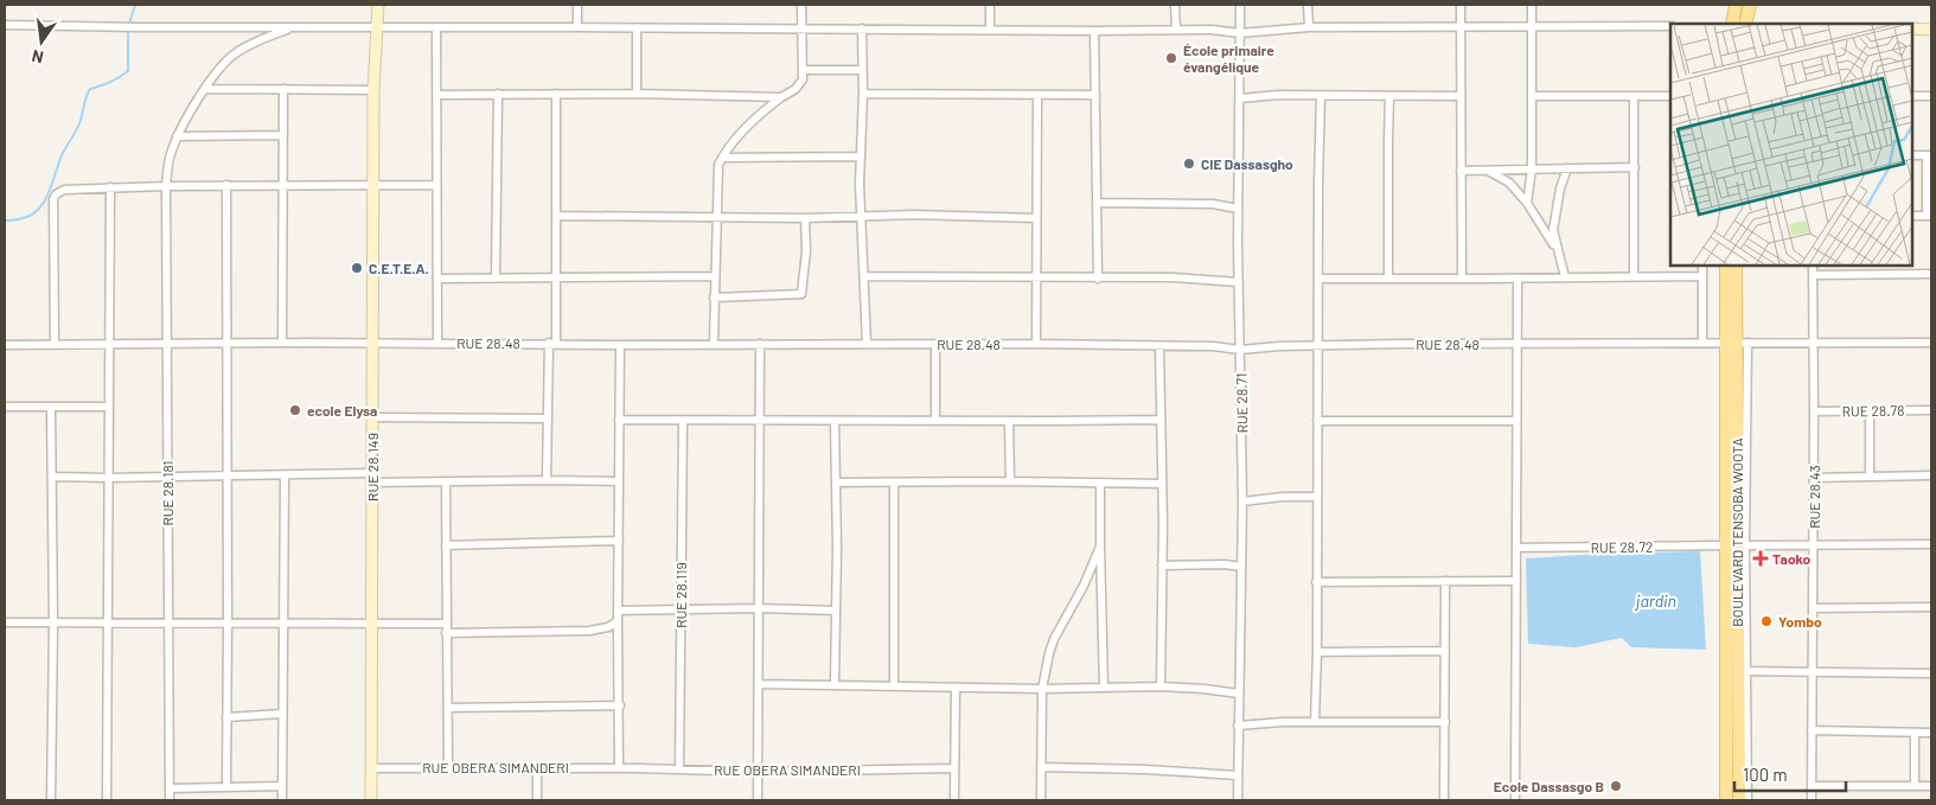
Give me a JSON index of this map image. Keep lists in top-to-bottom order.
{
  "streets": {
    "main road": ["BOULEVARD TENSOBA WOOTA"],
    "street": [
      "RUE 28.48",
      "RUE 28.71",
      "RUE 28.78",
      "RUE 28.149",
      "RUE 28.181",
      "RUE 28.43",
      "RUE 28.72",
      "RUE 28.119",
      "RUE OBERA SIMANDERI"
    ]
  },
  "crossings": [
    ["RUE 28.48", "RUE 28.71"],
    ["RUE 28.48", "RUE 28.149"],
    ["RUE 28.48", "RUE 28.181"],
    ["RUE 28.48", "RUE 28.43"],
    ["RUE 28.48", "BOULEVARD TENSOBA WOOTA"],
    ["RUE 28.78", "RUE 28.43"],
    ["RUE 28.149", "RUE OBERA SIMANDERI"],
    ["RUE 28.43", "RUE 28.72"],
    ["BOULEVARD TENSOBA WOOTA", "RUE 28.72"],
    ["RUE 28.119", "RUE OBERA SIMANDERI"]
  ],
  "water": ["jardin"],
  "places": {
    "other": [
      "École primaire évangélique",
      "CIE Dassasgho",
      "C.E.T.E.A.",
      "ecole Elysa",
      "Yombo",
      "Ecole Dassasgo B"
    ],
    "health": ["Taoko"]
  },
  "scale_bar": "100 m",
  "north": "bottom"
}
